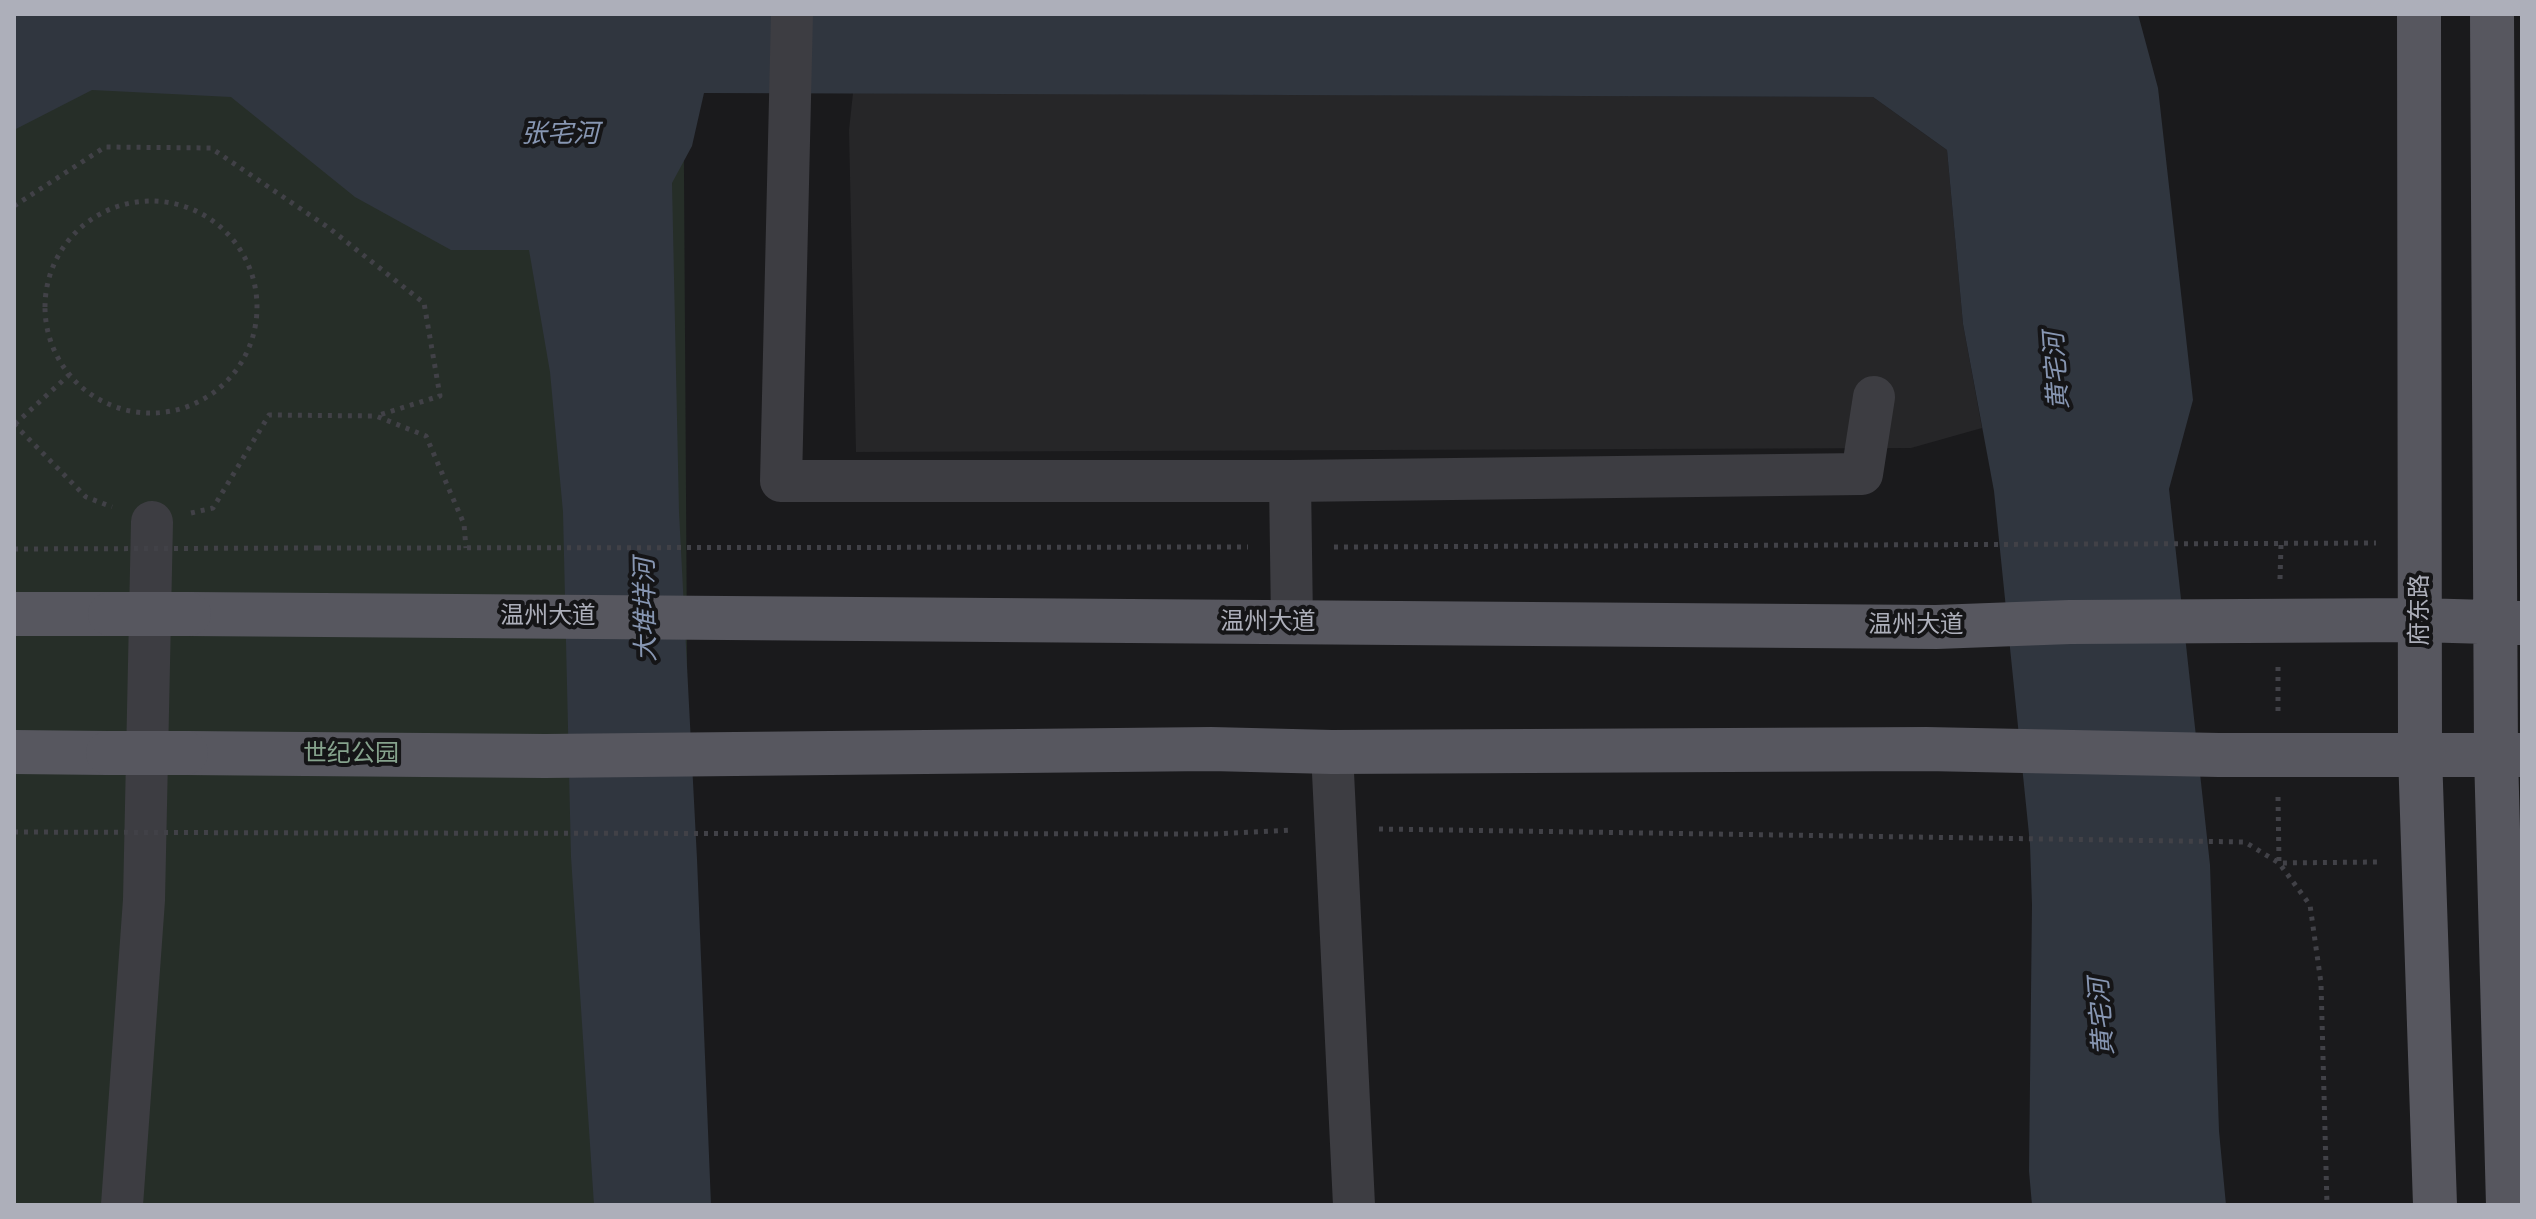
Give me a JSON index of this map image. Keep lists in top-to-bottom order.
{
  "streets": {
    "main road": ["府东路", "温州大道"]
  },
  "crossings": [
    ["府东路", "温州大道"]
  ],
  "water": ["张宅河", "黄宅河", "大堆垟河"],
  "parks": ["世纪公园"]
}
